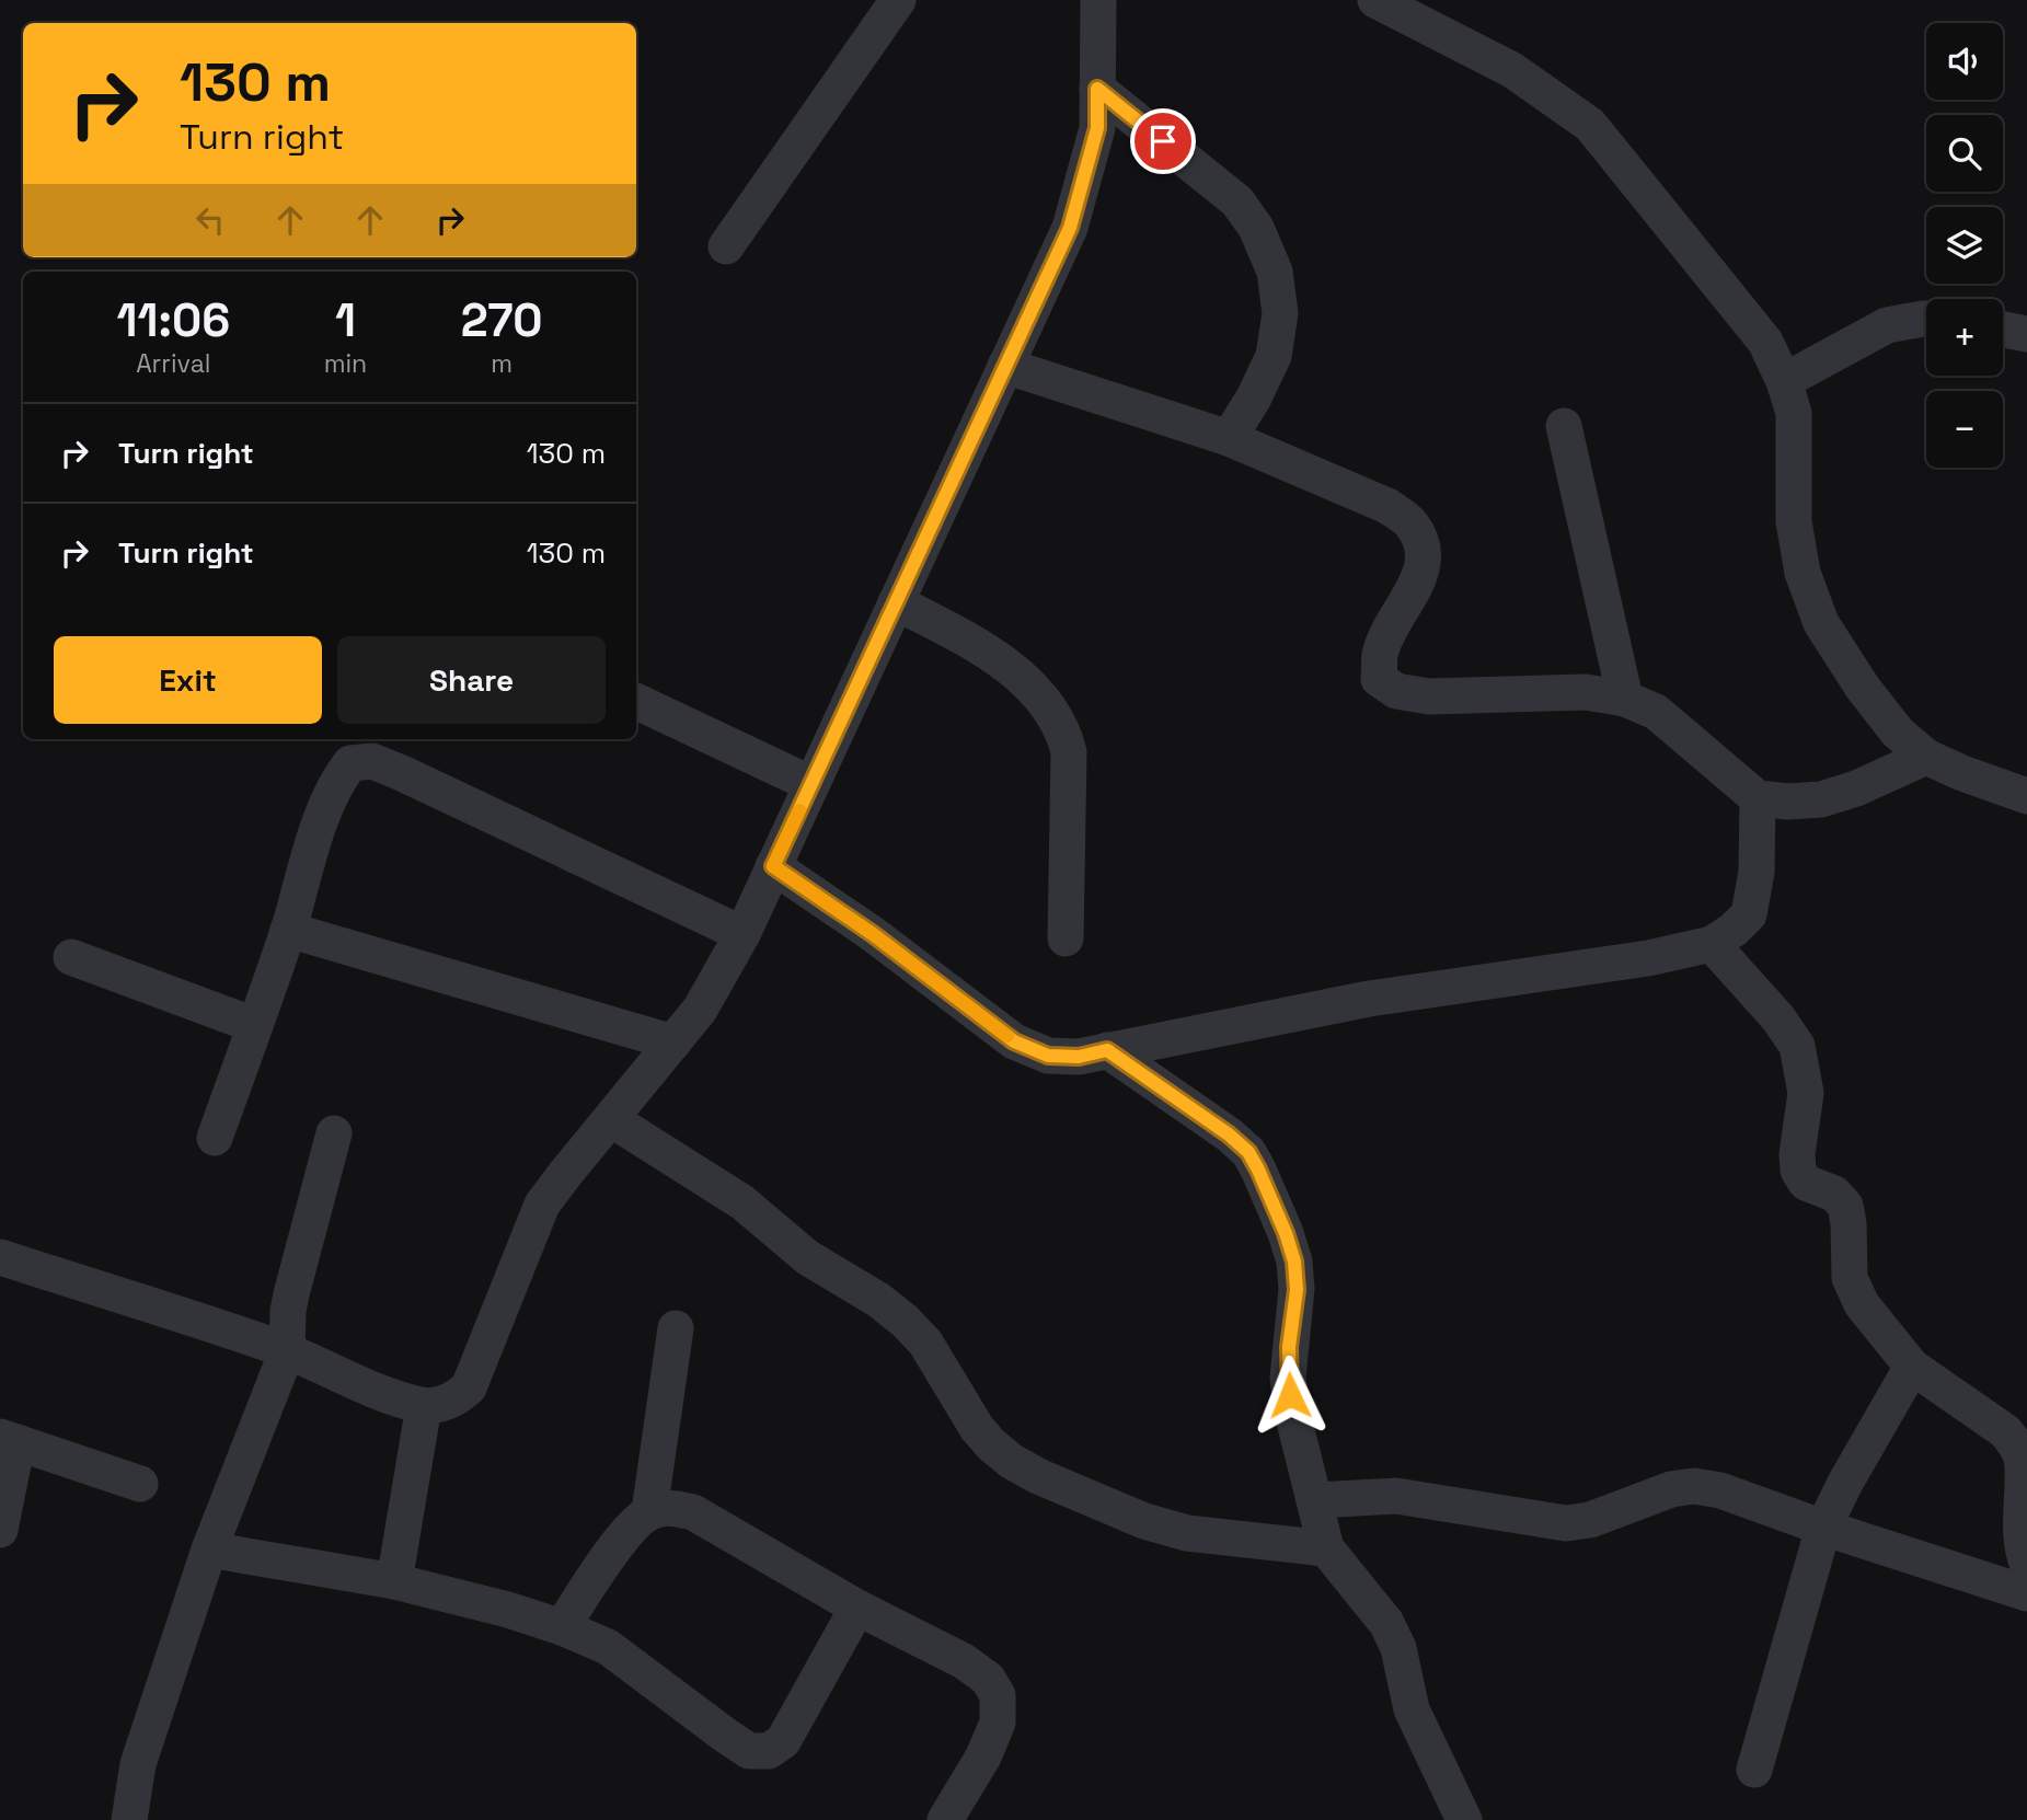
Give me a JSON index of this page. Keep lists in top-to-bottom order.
{
  "page": {
    "map_buttons": ["+", "−"],
    "turn": ["130 m", "Turn right"],
    "eta": [
      "11:06",
      "Arrival",
      "1",
      "min",
      "270",
      "m"
    ],
    "list": [
      {
        "name": "Turn right",
        "value": "130 m"
      },
      {
        "name": "Turn right",
        "value": "130 m"
      }
    ],
    "buttons": ["Exit", "Share"]
  }
}
